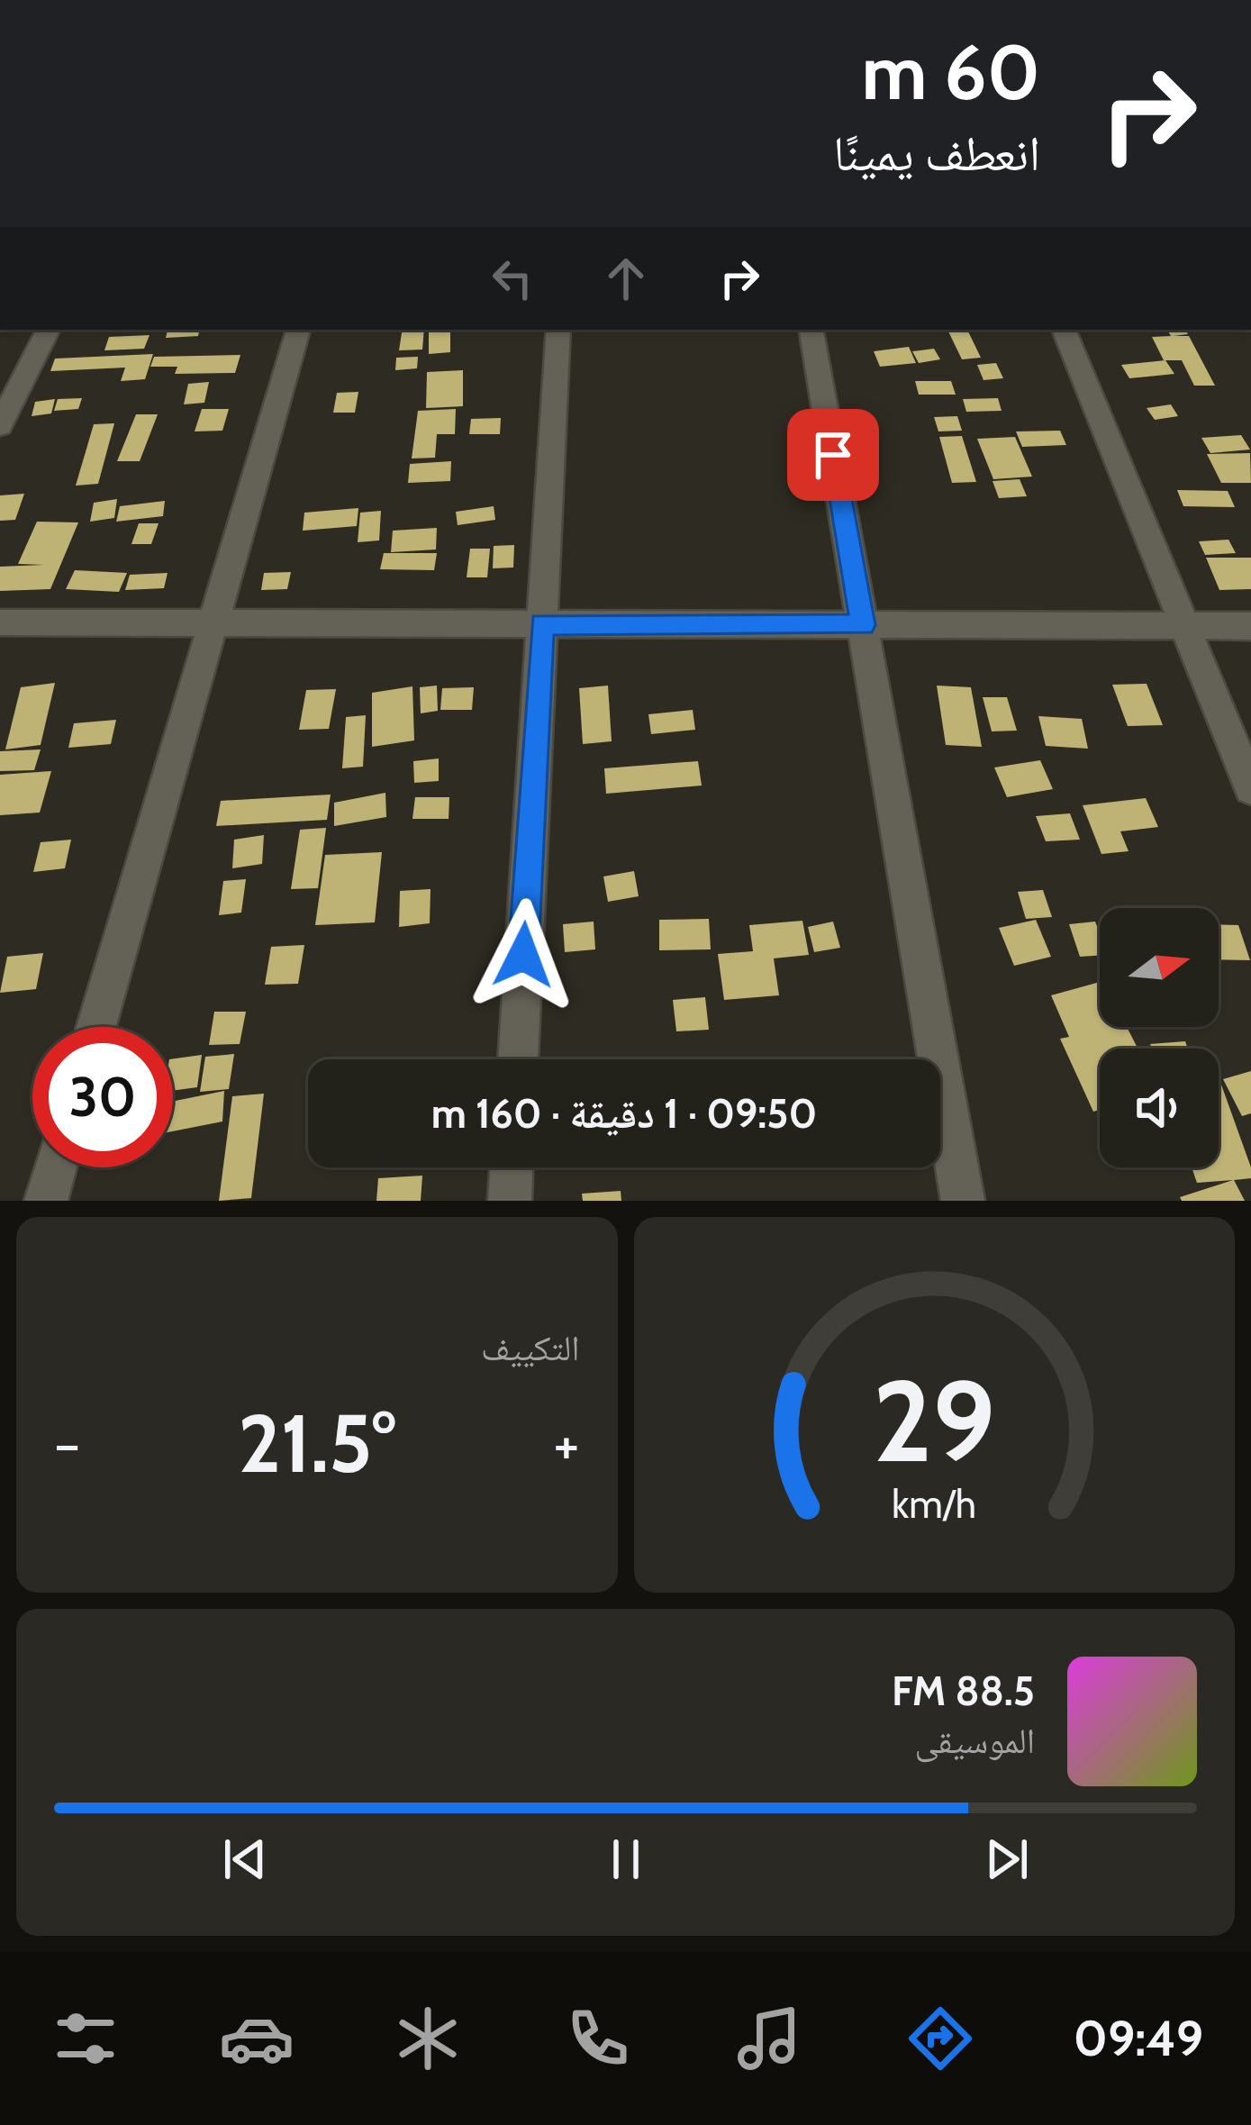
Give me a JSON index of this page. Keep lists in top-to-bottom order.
{
  "north": "right",
  "page": {
    "turn": ["60 m", "انعطف يمينًا"],
    "limit": "30",
    "trip": "09:50 · 1 دقيقة · 160 m",
    "tile": "التكييف",
    "heat": ["−", "21.5°", "+"],
    "song": ["88.5 FM", "الموسيقى"],
    "tabs": "09:49",
    "gauge": ["29", "km/h"]
  }
}
